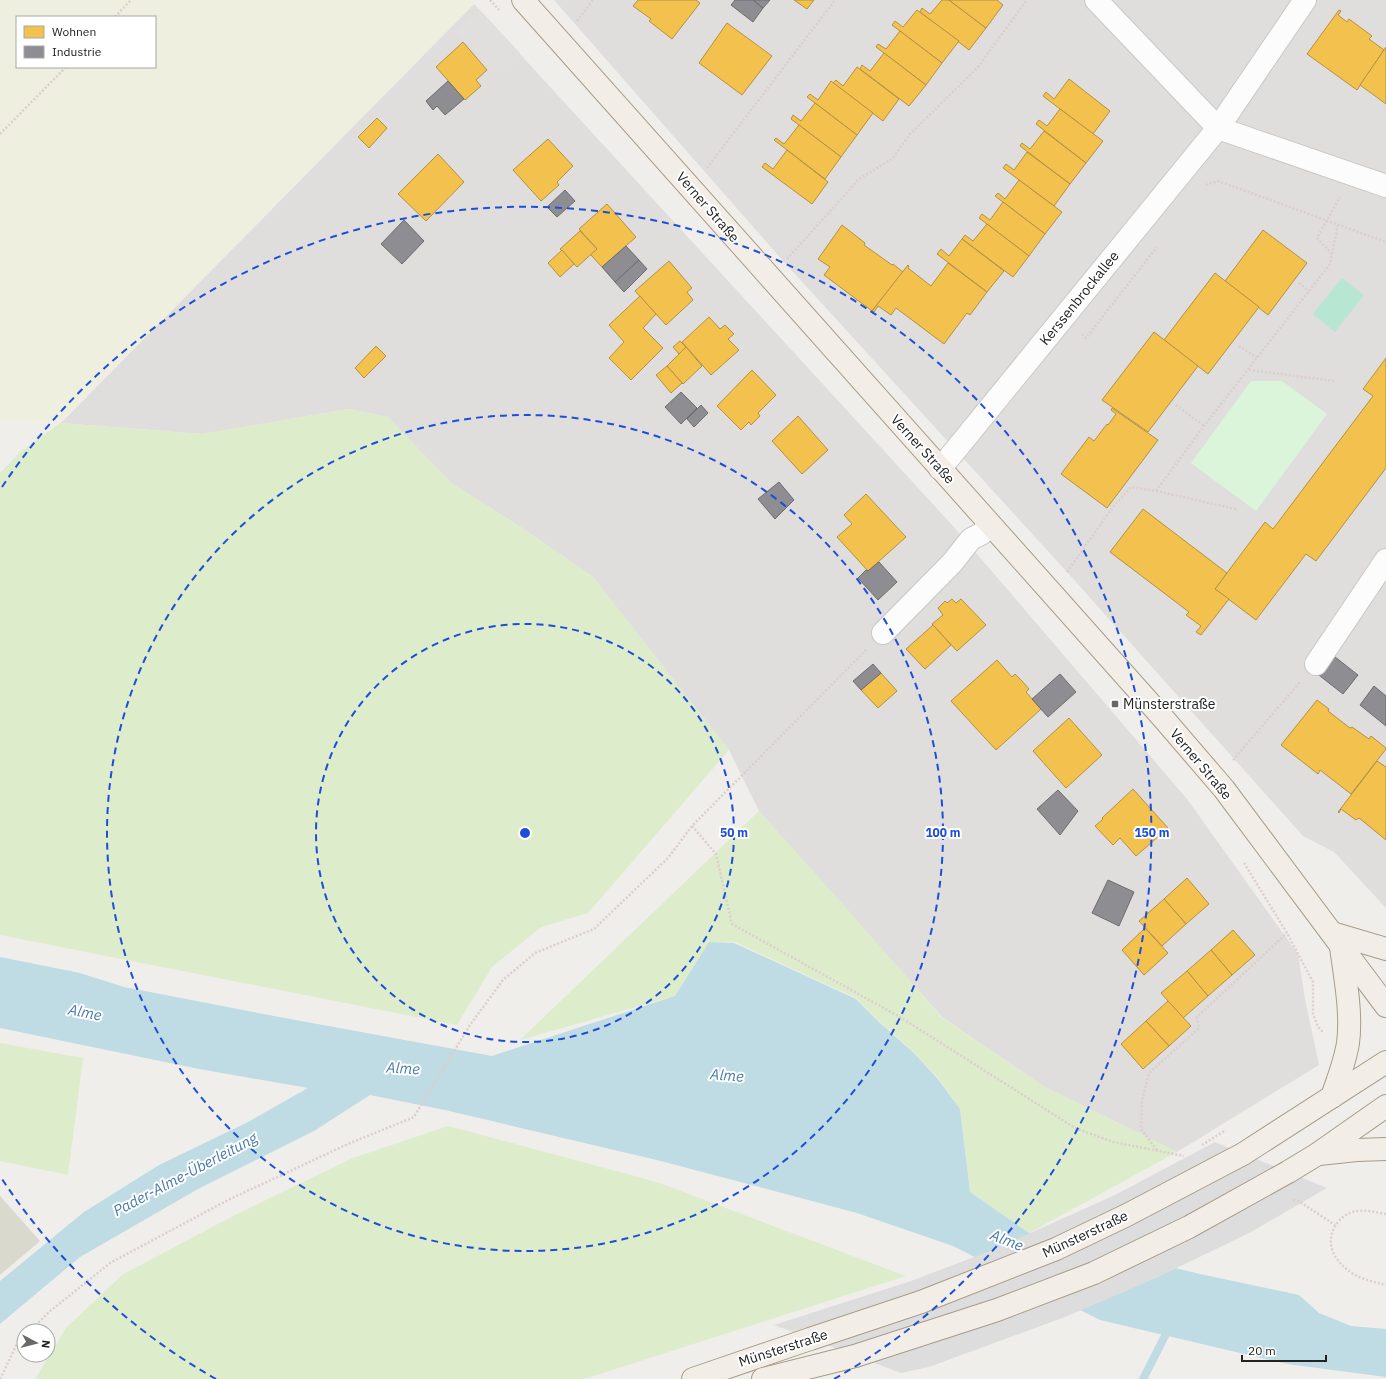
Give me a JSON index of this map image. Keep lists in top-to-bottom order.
{
  "streets": {
    "main road": ["Verner Straße", "Münsterstraße"],
    "street": ["Kerssenbrockallee"]
  },
  "crossings": [
    ["Verner Straße", "Kerssenbrockallee"]
  ],
  "water": ["Alme", "Pader-Alme-Überleitung"],
  "places": {
    "transit": ["Münsterstraße"]
  },
  "legend": ["Wohnen", "Industrie"],
  "scale_bar": "20 m",
  "north": "right",
  "rings": ["50 m", "100 m", "150 m"]
}
